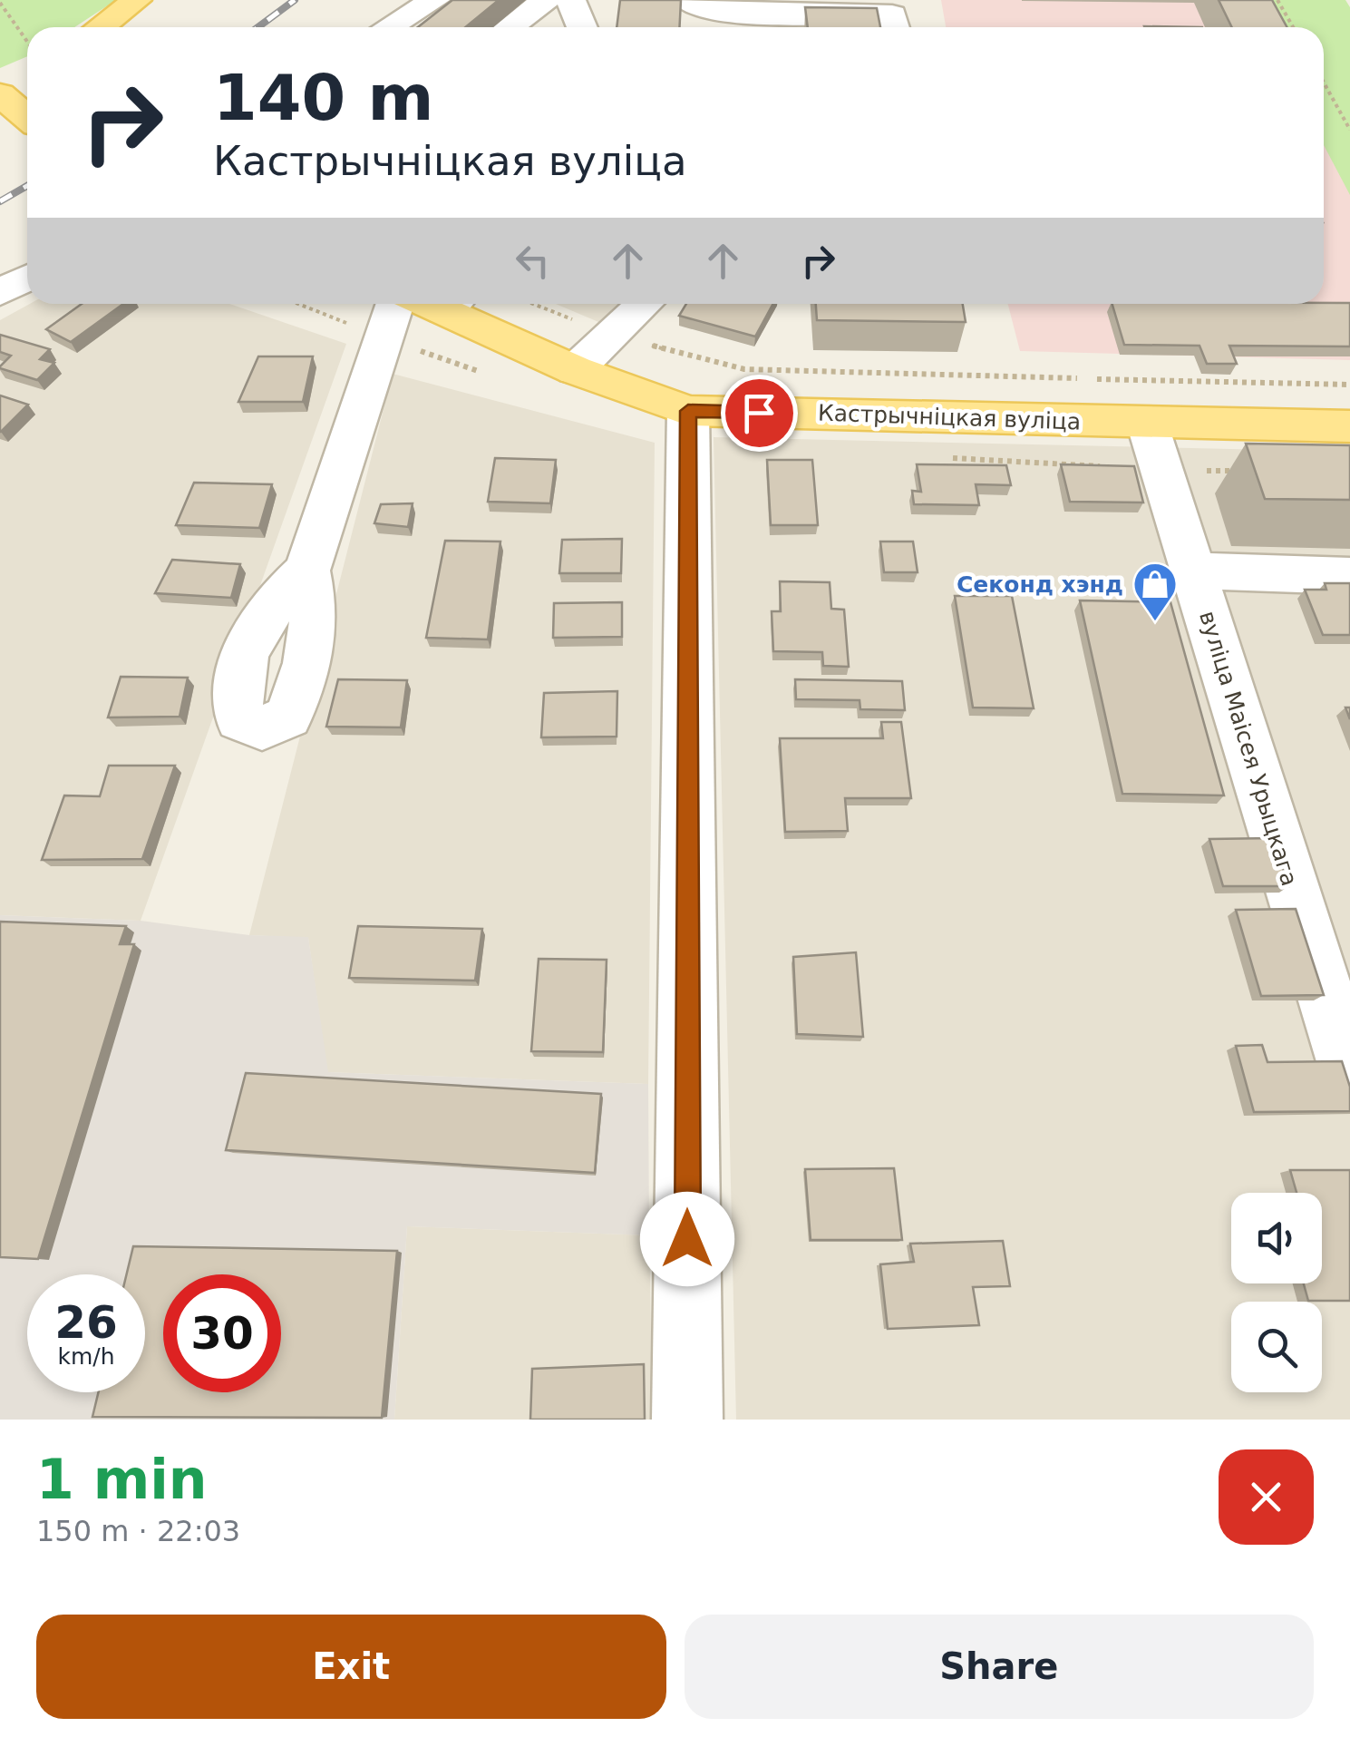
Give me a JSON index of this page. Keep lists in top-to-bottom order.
{
  "streets": {
    "main road": ["Кастрычніцкая вуліца"],
    "street": ["вуліца Маісея Урыцкага"]
  },
  "crossings": [
    ["Кастрычніцкая вуліца", "вуліца Маісея Урыцкага"]
  ],
  "places": {
    "shop": ["Секонд хэнд"]
  },
  "page": {
    "turn": ["140 m", "Кастрычніцкая вуліца"],
    "speed": "26 km/h",
    "limit": "30",
    "heading": ["1 min", "150 m · 22:03"],
    "buttons": ["Exit", "Share"]
  }
}
